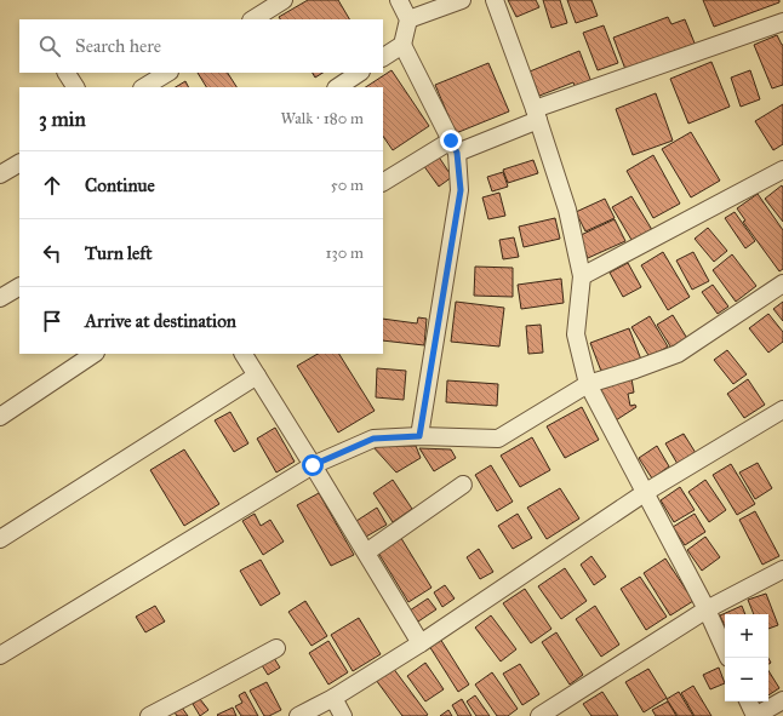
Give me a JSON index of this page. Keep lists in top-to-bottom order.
{
  "page": {
    "search": "Search here",
    "heading": ["3 min", "Walk · 180 m"],
    "list": [
      ["Continue", "50 m"],
      ["Turn left", "130 m"],
      "Arrive at destination"
    ],
    "map_buttons": ["+", "−"]
  }
}
